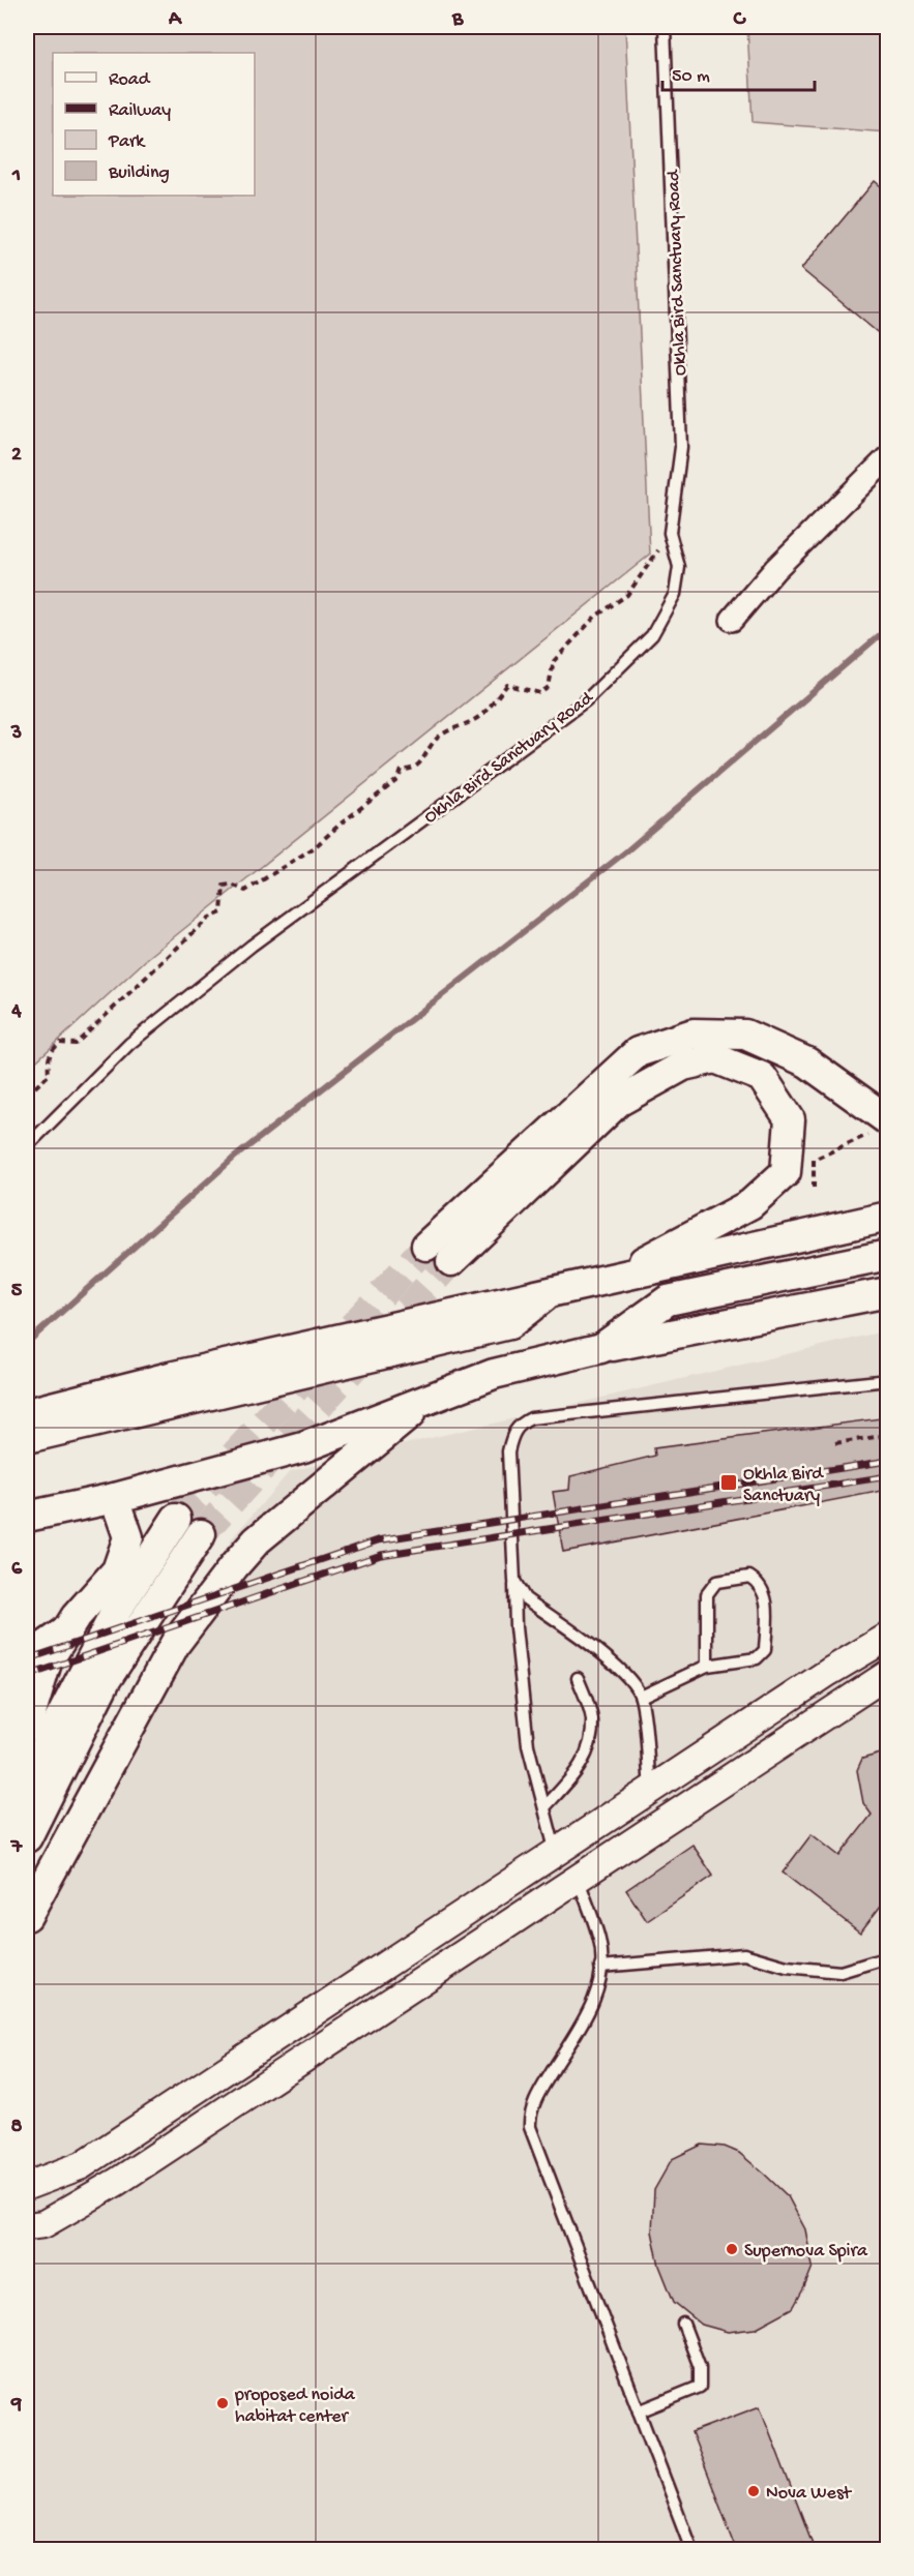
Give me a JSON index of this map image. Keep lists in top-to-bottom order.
{
  "streets": {
    "lane": ["Okhla Bird Sanctuary Road"]
  },
  "places": {
    "transit": ["Okhla Bird Sanctuary"],
    "other": ["Supernova Spira", "proposed noida habitat center", "Nova West"]
  },
  "legend": [
    "Road",
    "Railway",
    "Park",
    "Building"
  ],
  "scale_bar": "50 m",
  "grid": {
    "columns": ["A", "B", "C"],
    "rows": [
      "1",
      "2",
      "3",
      "4",
      "5",
      "6",
      "7",
      "8",
      "9"
    ]
  }
}
